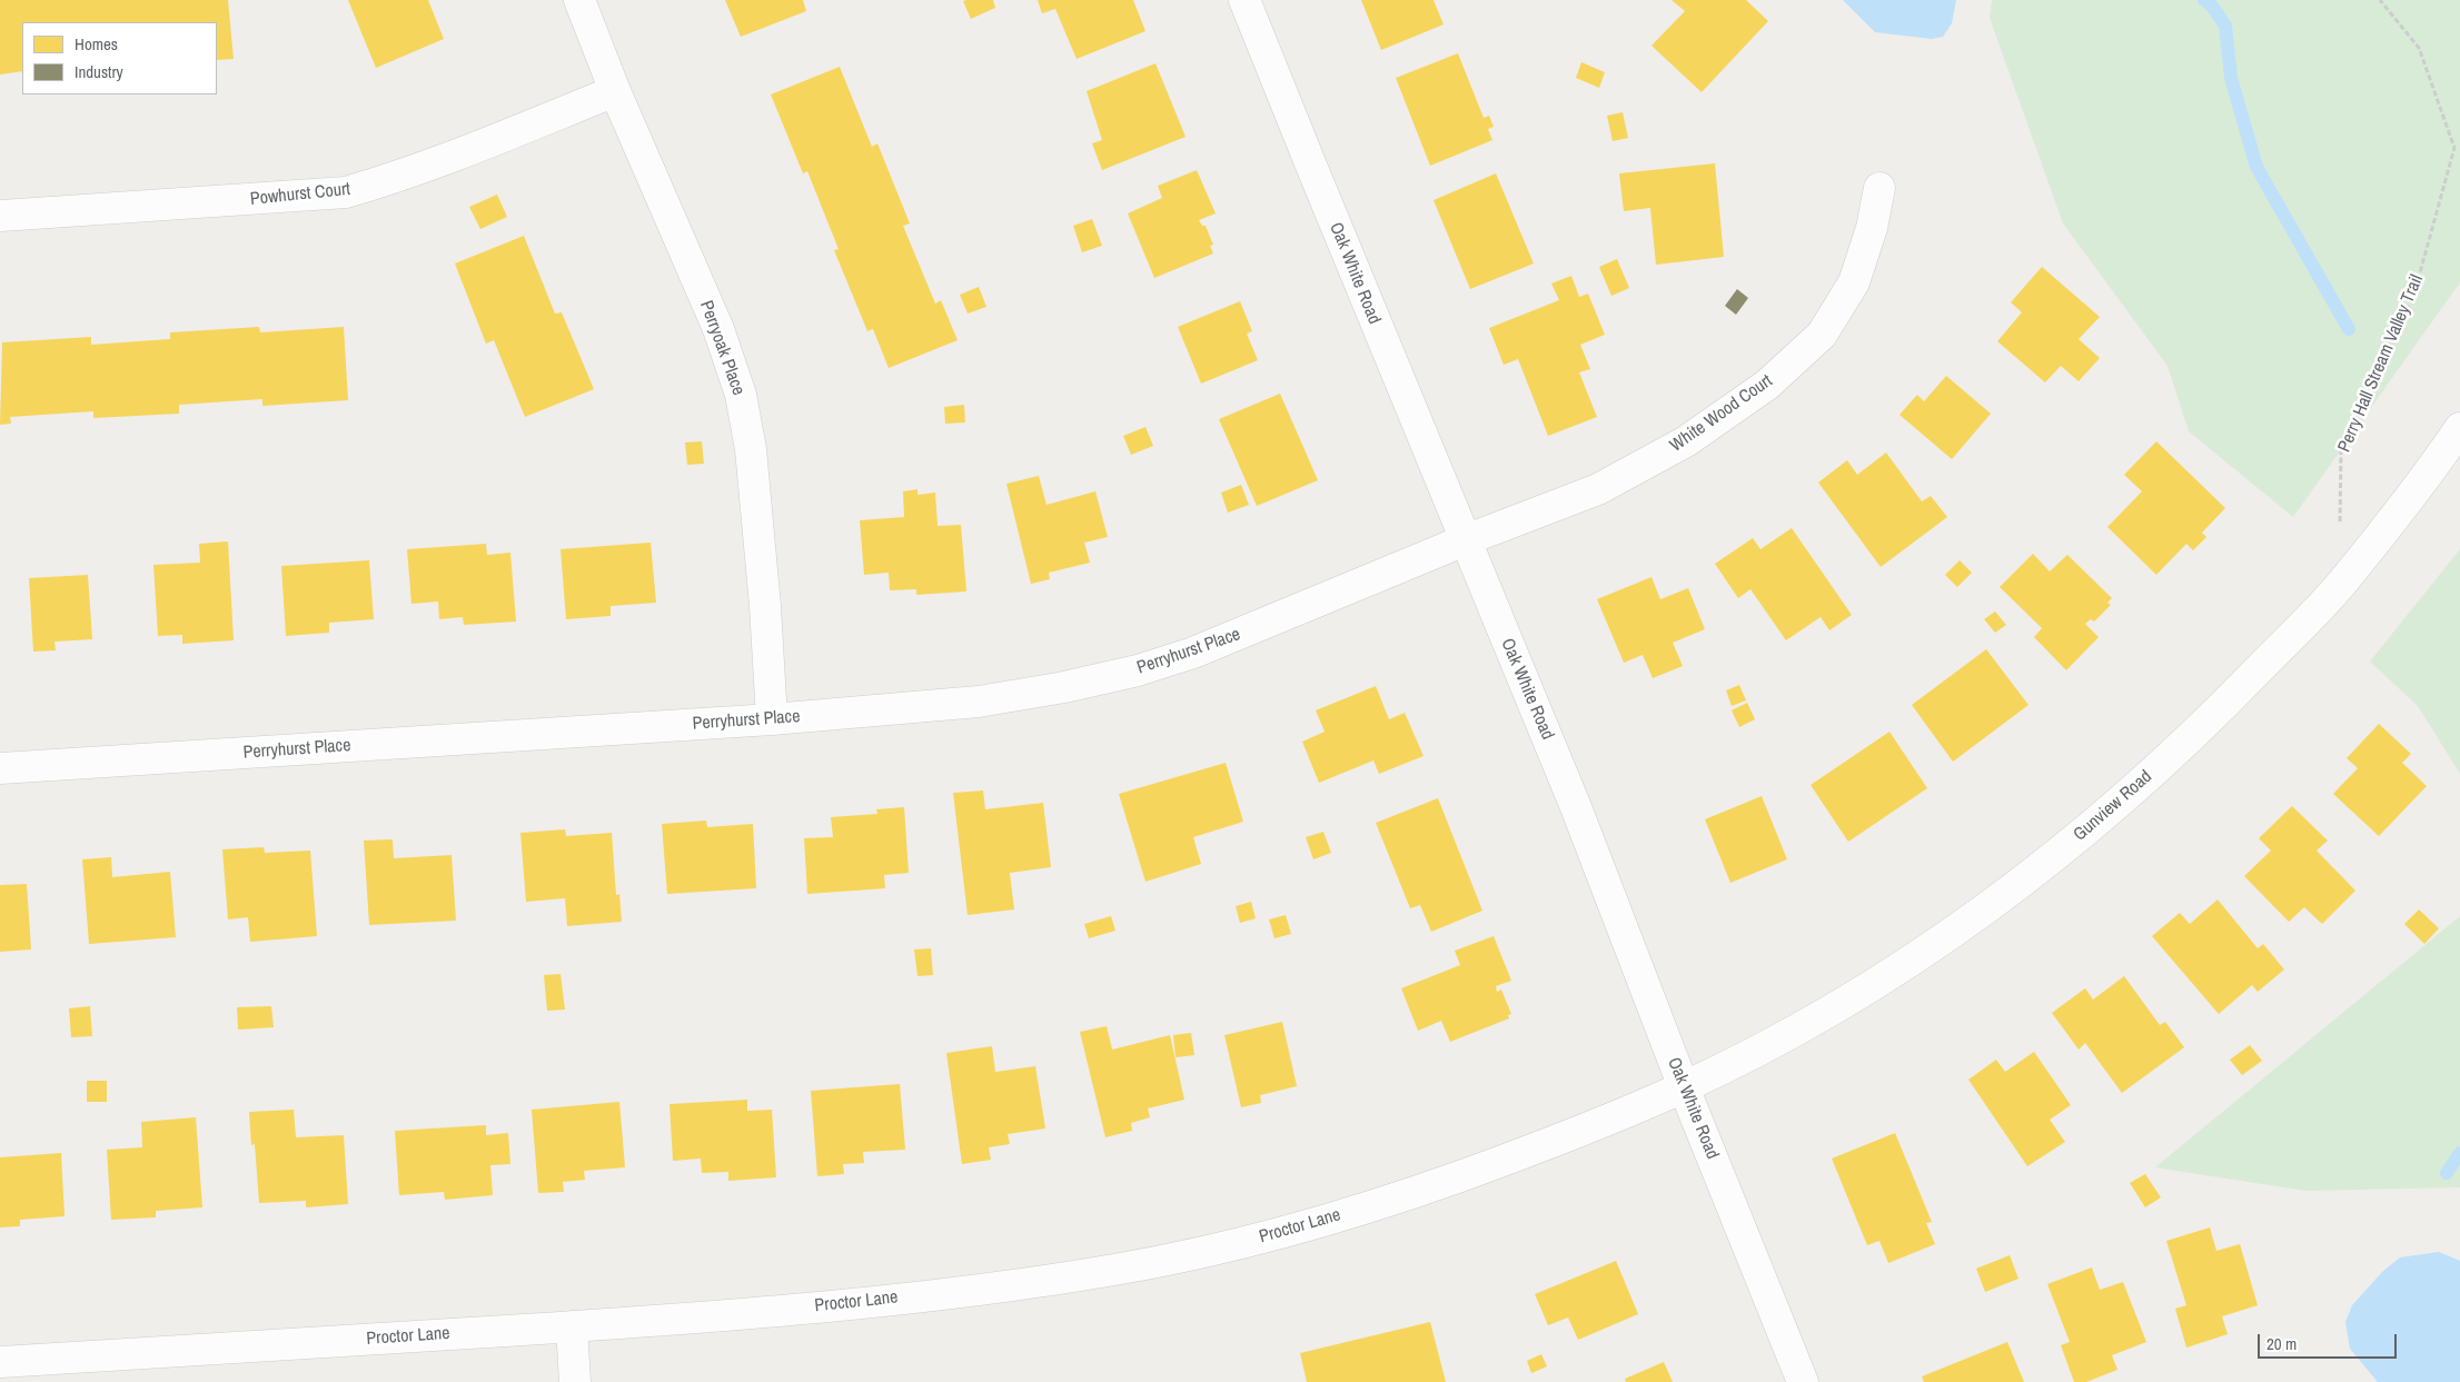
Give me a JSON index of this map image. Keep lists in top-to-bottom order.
{
  "streets": {
    "street": [
      "Powhurst Court",
      "Oak White Road",
      "Perryoak Place",
      "White Wood Court",
      "Perryhurst Place",
      "Gunview Road",
      "Proctor Lane"
    ],
    "path": ["Perry Hall Stream Valley Trail"]
  },
  "crossings": [
    ["Powhurst Court", "Perryoak Place"],
    ["Oak White Road", "White Wood Court"],
    ["Oak White Road", "Perryhurst Place"],
    ["Oak White Road", "Gunview Road"],
    ["Oak White Road", "Proctor Lane"],
    ["Perryoak Place", "Perryhurst Place"],
    ["White Wood Court", "Perryhurst Place"],
    ["Gunview Road", "Proctor Lane"]
  ],
  "legend": ["Homes", "Industry"],
  "scale_bar": "20 m"
}
